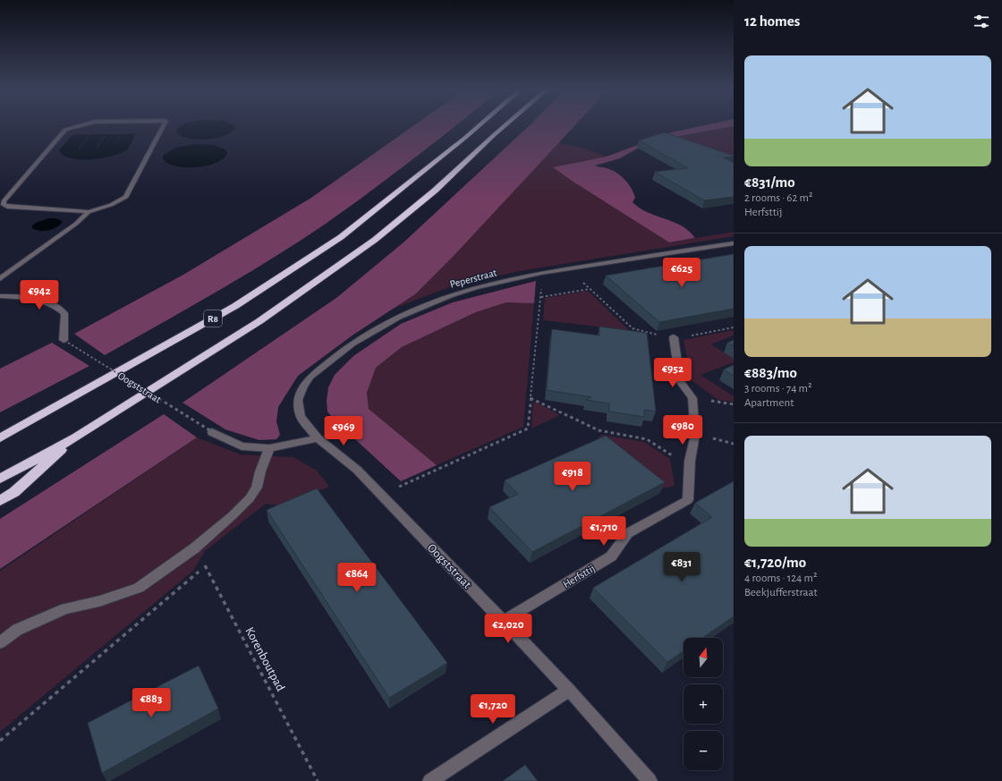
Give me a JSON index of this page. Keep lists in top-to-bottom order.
{
  "streets": {
    "highway": ["R8"],
    "street": ["Peperstraat", "Oogststraat", "Herfsttij"],
    "path": ["Korenboutpad"]
  },
  "crossings": [
    ["Peperstraat", "Oogststraat"],
    ["Oogststraat", "Herfsttij"]
  ],
  "north": "top",
  "page": {
    "heading": "12 homes",
    "list": [
      {
        "name": "€831/mo",
        "note": "2 rooms · 62 m² · Herfsttij"
      },
      {
        "name": "€883/mo",
        "note": "3 rooms · 74 m² · Apartment"
      },
      {
        "name": "€1,720/mo",
        "note": "4 rooms · 124 m² · Beekjufferstraat"
      }
    ],
    "price": [
      "€625",
      "€942",
      "€952",
      "€980",
      "€969",
      "€918",
      "€1,710",
      "€831",
      "€864",
      "€2,020",
      "€883",
      "€1,720"
    ],
    "map_buttons": ["+", "−"]
  }
}
